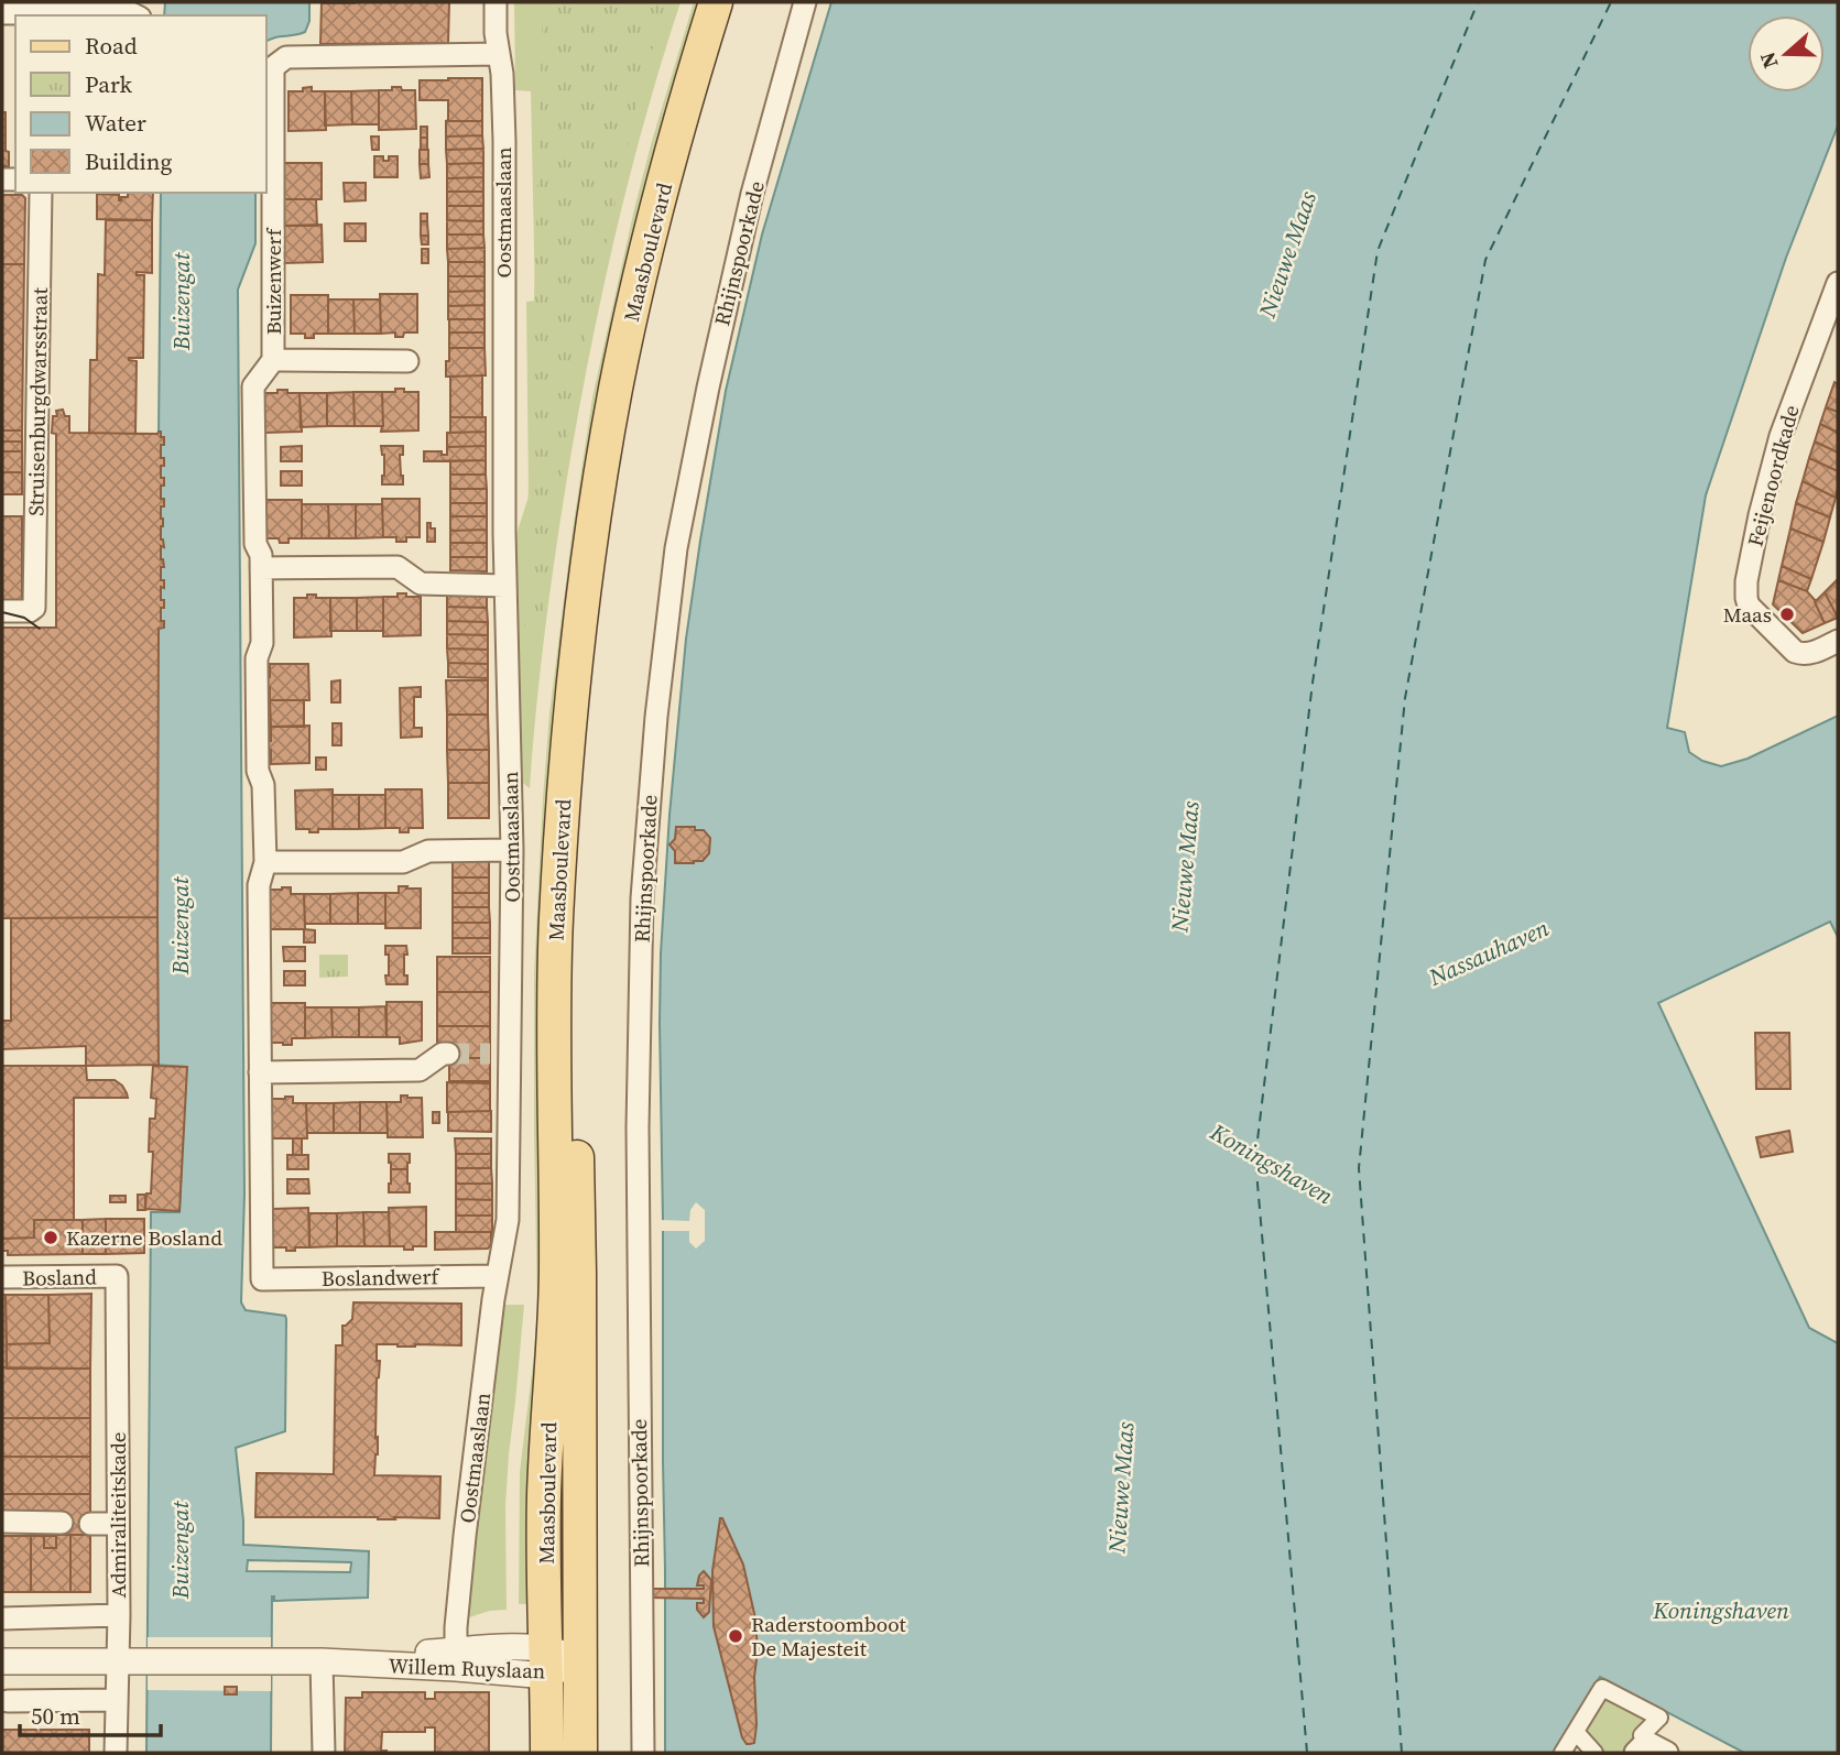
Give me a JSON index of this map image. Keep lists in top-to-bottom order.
{
  "streets": {
    "main road": ["Maasboulevard"],
    "street": [
      "Oostmaaslaan",
      "Rhijnspoorkade",
      "Buizenwerf",
      "Struisenburgdwarsstraat",
      "Feijenoordkade",
      "Bosland",
      "Boslandwerf",
      "Admiraliteitskade",
      "Willem Ruyslaan"
    ]
  },
  "crossings": [
    ["Oostmaaslaan", "Buizenwerf"],
    ["Oostmaaslaan", "Boslandwerf"],
    ["Oostmaaslaan", "Willem Ruyslaan"],
    ["Maasboulevard", "Willem Ruyslaan"],
    ["Bosland", "Admiraliteitskade"],
    ["Admiraliteitskade", "Willem Ruyslaan"]
  ],
  "water": [
    "Nieuwe Maas",
    "Buizengat",
    "Nassauhaven",
    "Koningshaven"
  ],
  "places": ["Maas", "Kazerne Bosland", "Raderstoomboot De Majesteit"],
  "legend": [
    "Road",
    "Park",
    "Water",
    "Building"
  ],
  "scale_bar": "50 m",
  "north": "left"
}
